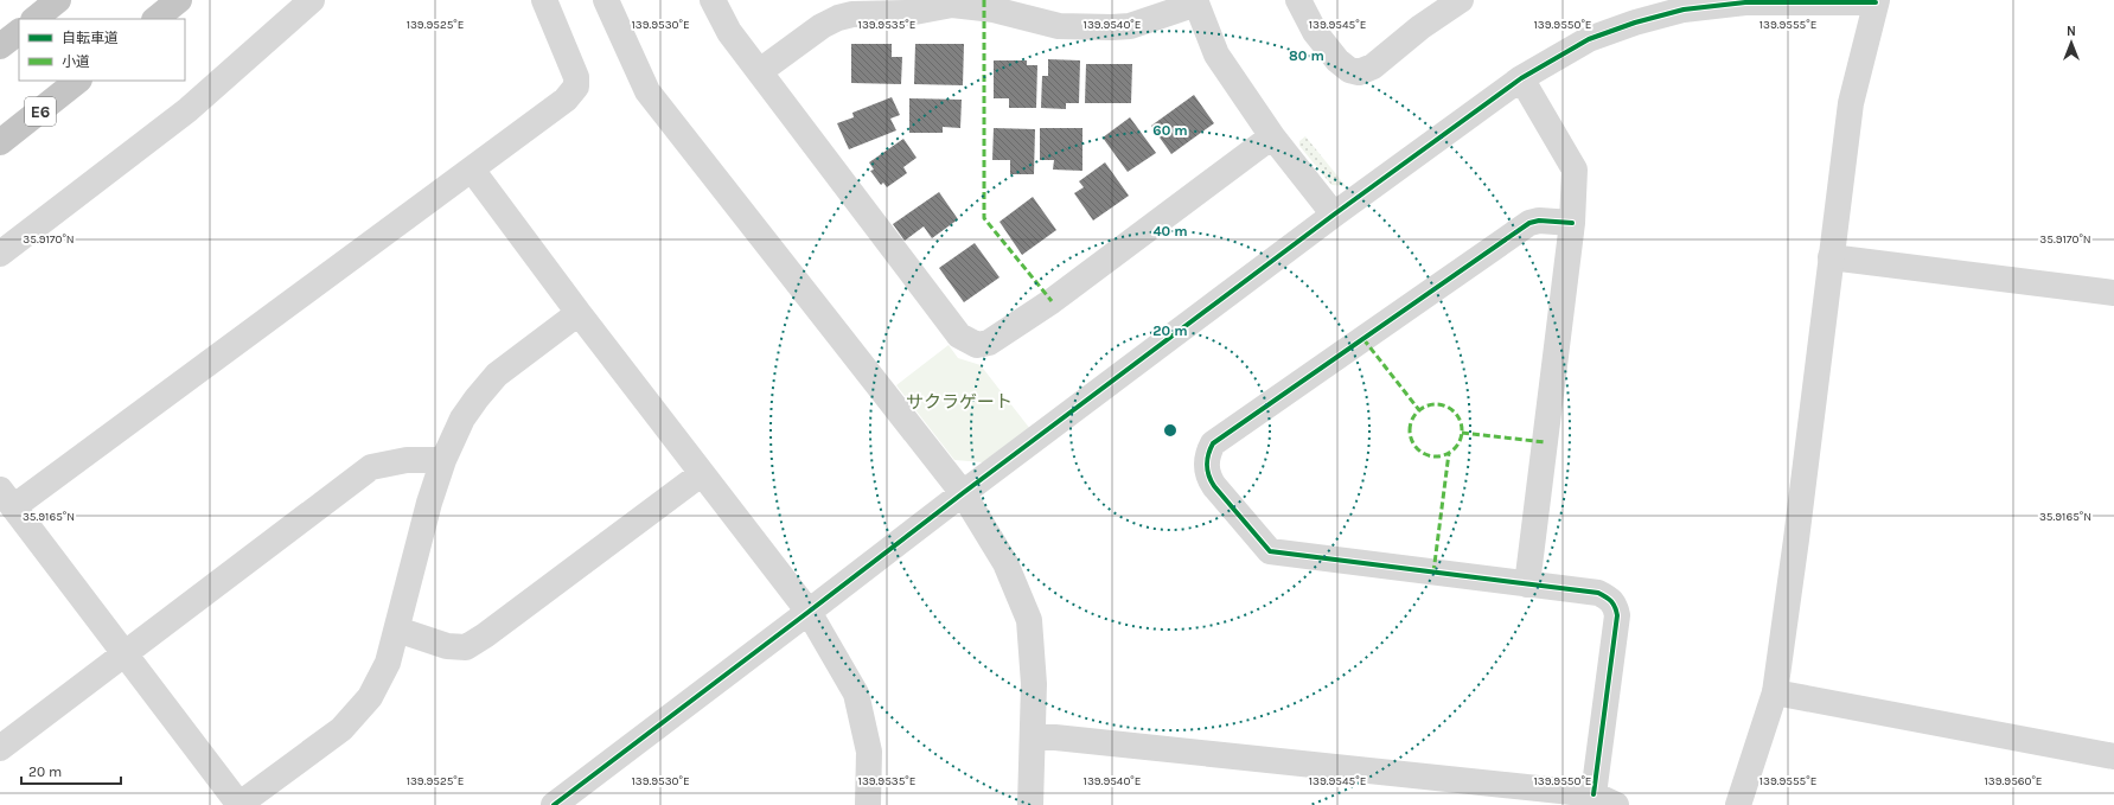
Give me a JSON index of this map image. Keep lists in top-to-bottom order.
{
  "streets": {
    "highway": ["E6"]
  },
  "parks": ["サクラゲート"],
  "legend": ["自転車道", "小道"],
  "scale_bar": "20 m",
  "north": "top",
  "coordinates": [
    "139.9525°E",
    "139.9530°E",
    "139.9535°E",
    "139.9540°E",
    "139.9545°E",
    "139.9550°E",
    "139.9555°E",
    "35.9170°N",
    "35.9165°N",
    "139.9560°E"
  ],
  "rings": [
    "80 m",
    "60 m",
    "40 m",
    "20 m"
  ]
}
